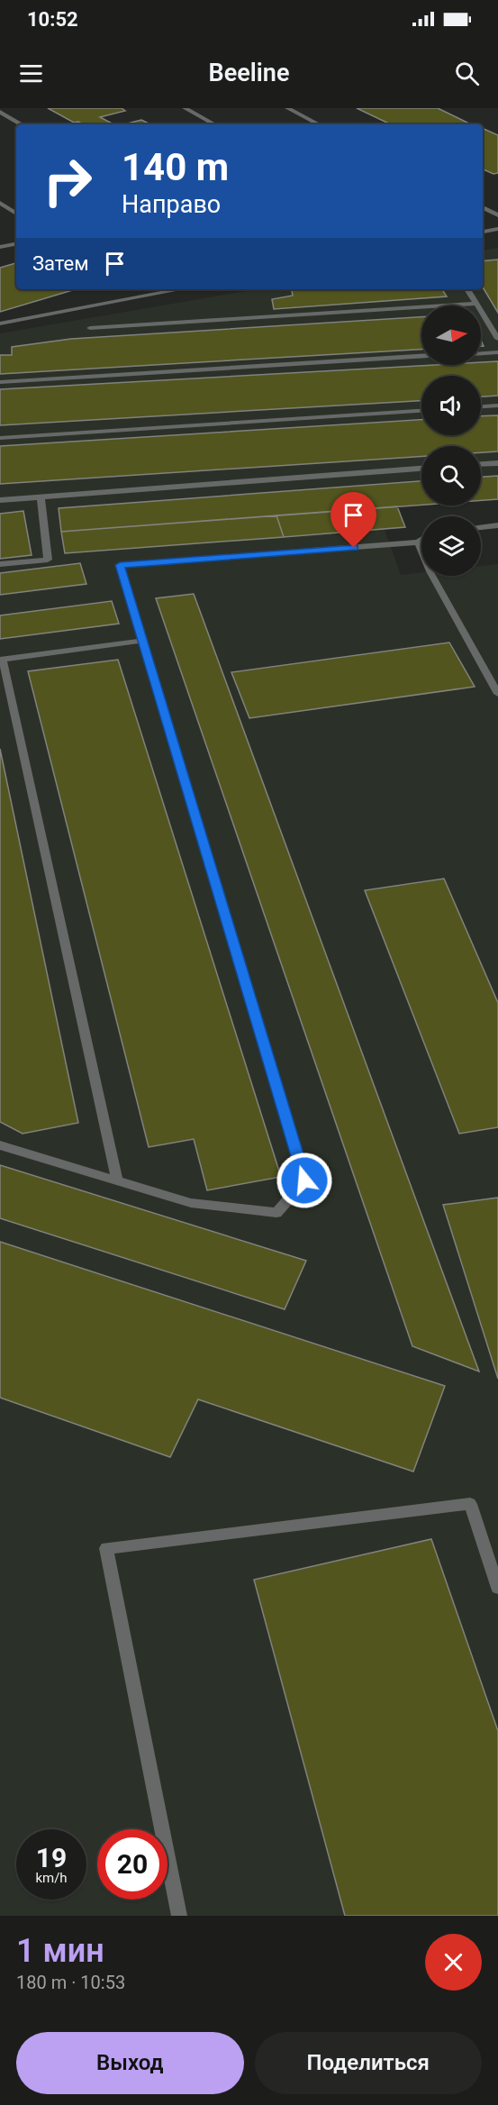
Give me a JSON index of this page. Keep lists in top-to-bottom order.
{
  "north": "right",
  "page": {
    "status": "10:52",
    "header": "Beeline",
    "turn": ["140 m", "Направо"],
    "then": "Затем",
    "speed": "19 km/h",
    "limit": "20",
    "heading": ["1 мин", "180 m · 10:53"],
    "buttons": ["Выход", "Поделиться"]
  }
}
